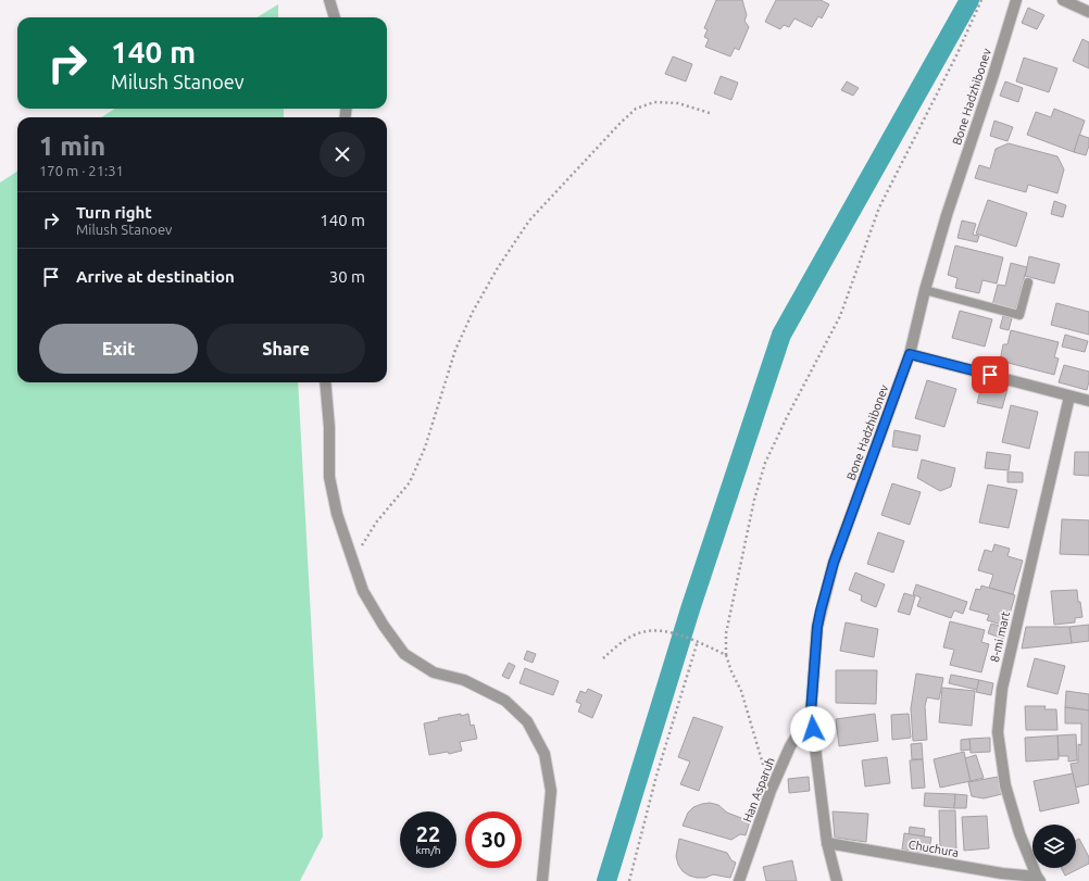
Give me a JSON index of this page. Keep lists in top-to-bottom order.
{
  "streets": {
    "street": [
      "Bone Hadzhibonev",
      "8-mi mart",
      "Han Asparuh",
      "Chuchura"
    ]
  },
  "crossings": [
    ["Bone Hadzhibonev", "Han Asparuh"],
    ["Bone Hadzhibonev", "Chuchura"],
    ["8-mi mart", "Chuchura"]
  ],
  "page": {
    "turn": ["140 m", "Milush Stanoev"],
    "heading": ["1 min", "170 m · 21:31"],
    "list": [
      {
        "name": "Turn right",
        "note": "Milush Stanoev",
        "value": "140 m"
      },
      {
        "name": "Arrive at destination",
        "value": "30 m"
      }
    ],
    "buttons": ["Exit", "Share"],
    "speed": "22 km/h",
    "limit": "30"
  }
}
